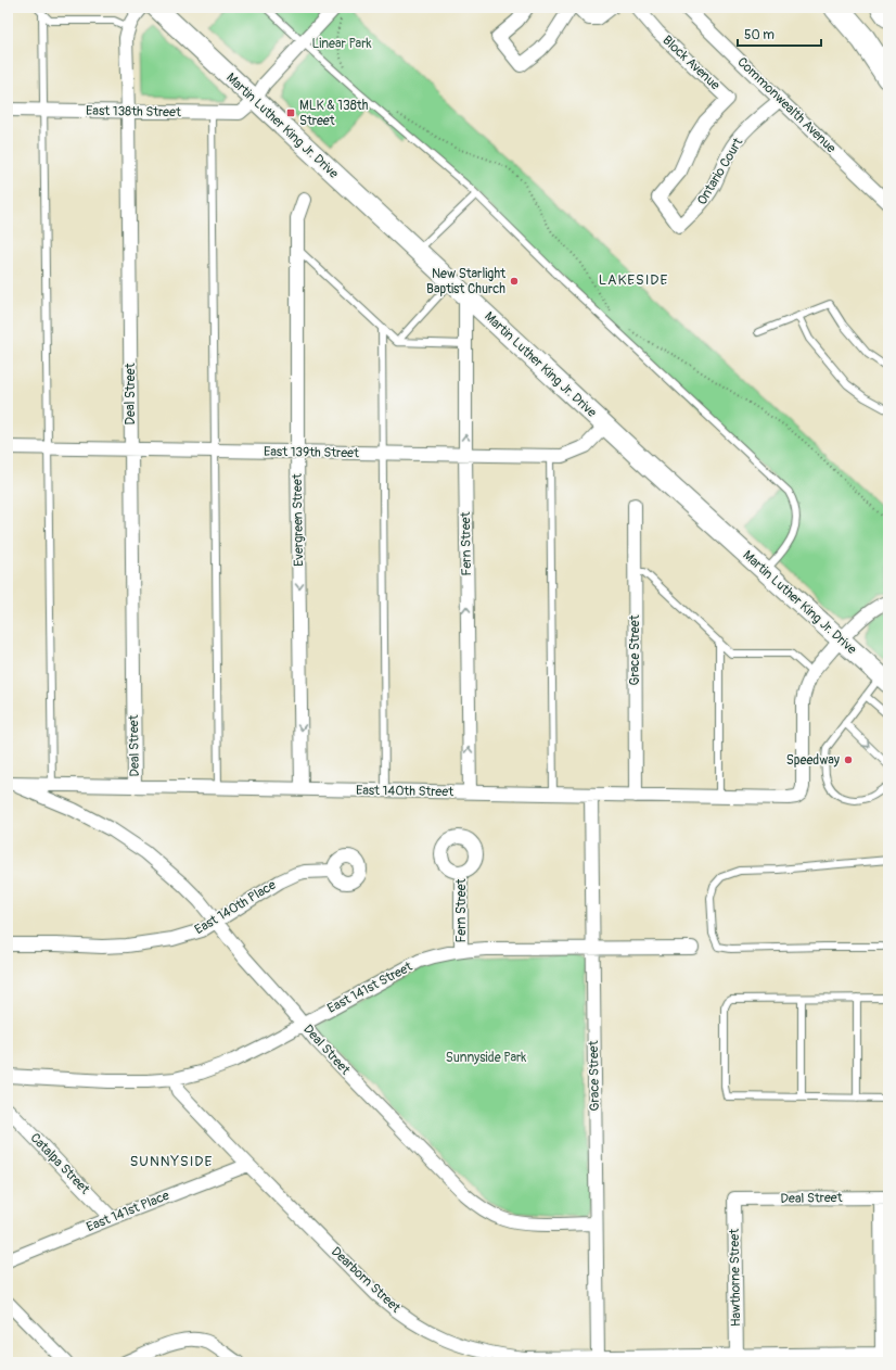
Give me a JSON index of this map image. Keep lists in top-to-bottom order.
{
  "streets": {
    "main road": ["Martin Luther King Jr. Drive"],
    "street": [
      "Block Avenue",
      "Commonwealth Avenue",
      "East 138th Street",
      "Ontario Court",
      "Deal Street",
      "East 139th Street",
      "Evergreen Street",
      "Fern Street",
      "Grace Street",
      "East 140th Street",
      "East 140th Place",
      "East 141st Street",
      "Catalpa Street",
      "East 141st Place",
      "Hawthorne Street",
      "Dearborn Street"
    ]
  },
  "crossings": [
    ["Block Avenue", "Ontario Court"],
    ["Commonwealth Avenue", "Ontario Court"],
    ["East 138th Street", "Martin Luther King Jr. Drive"],
    ["East 138th Street", "Deal Street"],
    ["Martin Luther King Jr. Drive", "East 139th Street"],
    ["Martin Luther King Jr. Drive", "Fern Street"],
    ["Deal Street", "East 139th Street"],
    ["Deal Street", "Grace Street"],
    ["Deal Street", "East 140th Street"],
    ["Deal Street", "East 140th Place"],
    ["Deal Street", "East 141st Street"],
    ["Deal Street", "Hawthorne Street"],
    ["Deal Street", "Dearborn Street"],
    ["East 139th Street", "Evergreen Street"],
    ["East 139th Street", "Fern Street"],
    ["Evergreen Street", "East 140th Street"],
    ["Fern Street", "East 140th Street"],
    ["Fern Street", "East 141st Street"],
    ["Grace Street", "East 140th Street"],
    ["Grace Street", "East 141st Street"],
    ["Grace Street", "Dearborn Street"],
    ["East 141st Street", "Dearborn Street"],
    ["Catalpa Street", "East 141st Place"],
    ["East 141st Place", "Dearborn Street"],
    ["Hawthorne Street", "Dearborn Street"]
  ],
  "one_way": ["Evergreen Street", "Fern Street"],
  "districts": ["LAKESIDE", "SUNNYSIDE"],
  "parks": ["Linear Park", "Sunnyside Park"],
  "places": {
    "transit": ["MLK & 138th Street"],
    "other": ["New Starlight Baptist Church", "Speedway"]
  },
  "scale_bar": "50 m"
}
